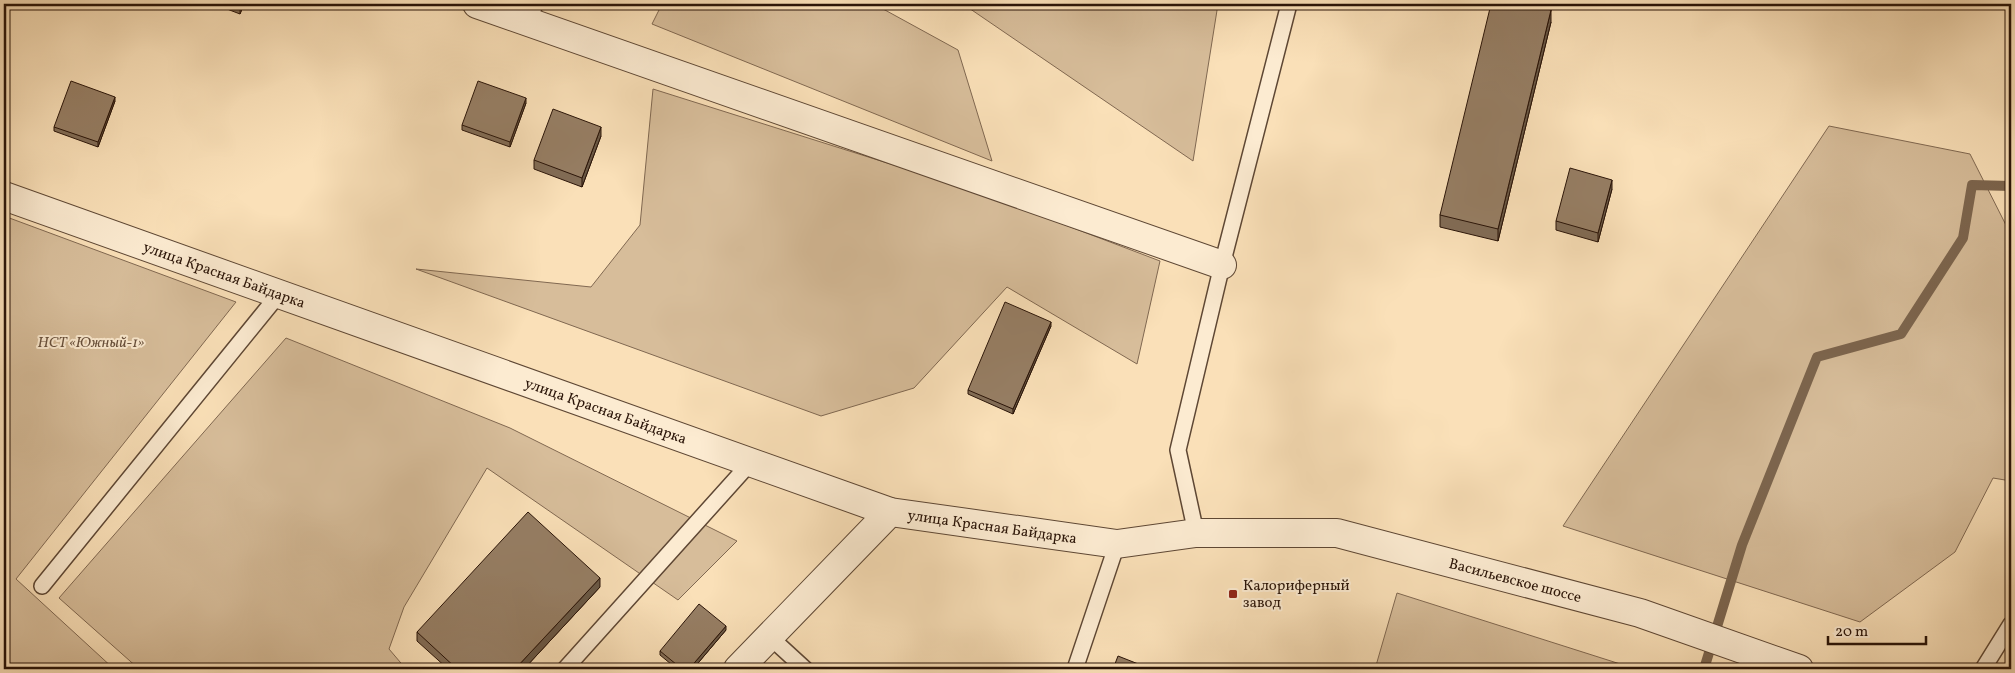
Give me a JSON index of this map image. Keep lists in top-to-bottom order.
{
  "streets": {
    "street": ["улица Красная Байдарка", "Васильевское шоссе"]
  },
  "crossings": [
    ["улица Красная Байдарка", "Васильевское шоссе"]
  ],
  "parks": ["НСТ «Южный-1»"],
  "places": {
    "transit": ["Калориферный завод"]
  },
  "scale_bar": "20 m"
}
